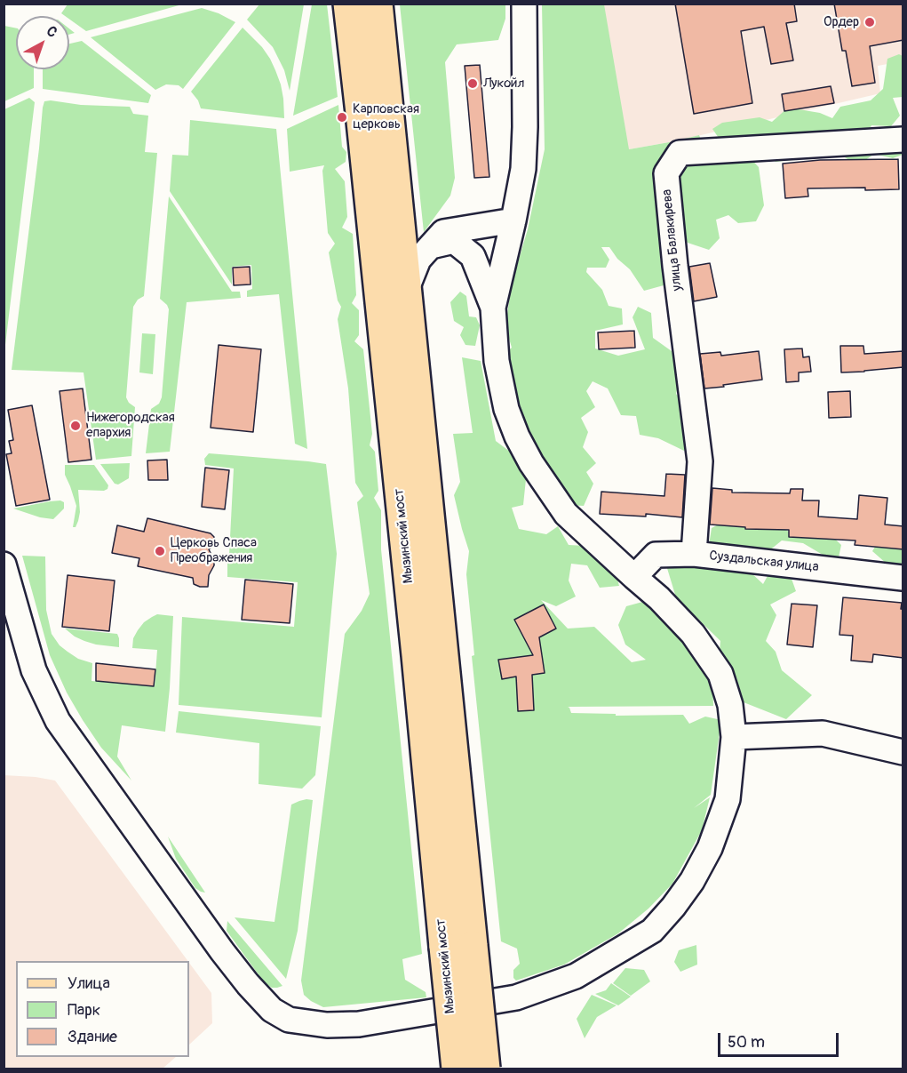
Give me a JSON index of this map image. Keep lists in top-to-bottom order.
{
  "streets": {
    "main road": ["Мызинский мост"],
    "street": ["улица Балакирева", "Суздальская улица"]
  },
  "crossings": [
    ["улица Балакирева", "Суздальская улица"]
  ],
  "places": [
    "Ордер",
    "Лукойл",
    "Карповская церковь",
    "Нижегородская епархия",
    "Церковь Спаса Преображения"
  ],
  "legend": ["Улица", "Парк", "Здание"],
  "scale_bar": "50 m",
  "north": "top right"
}
